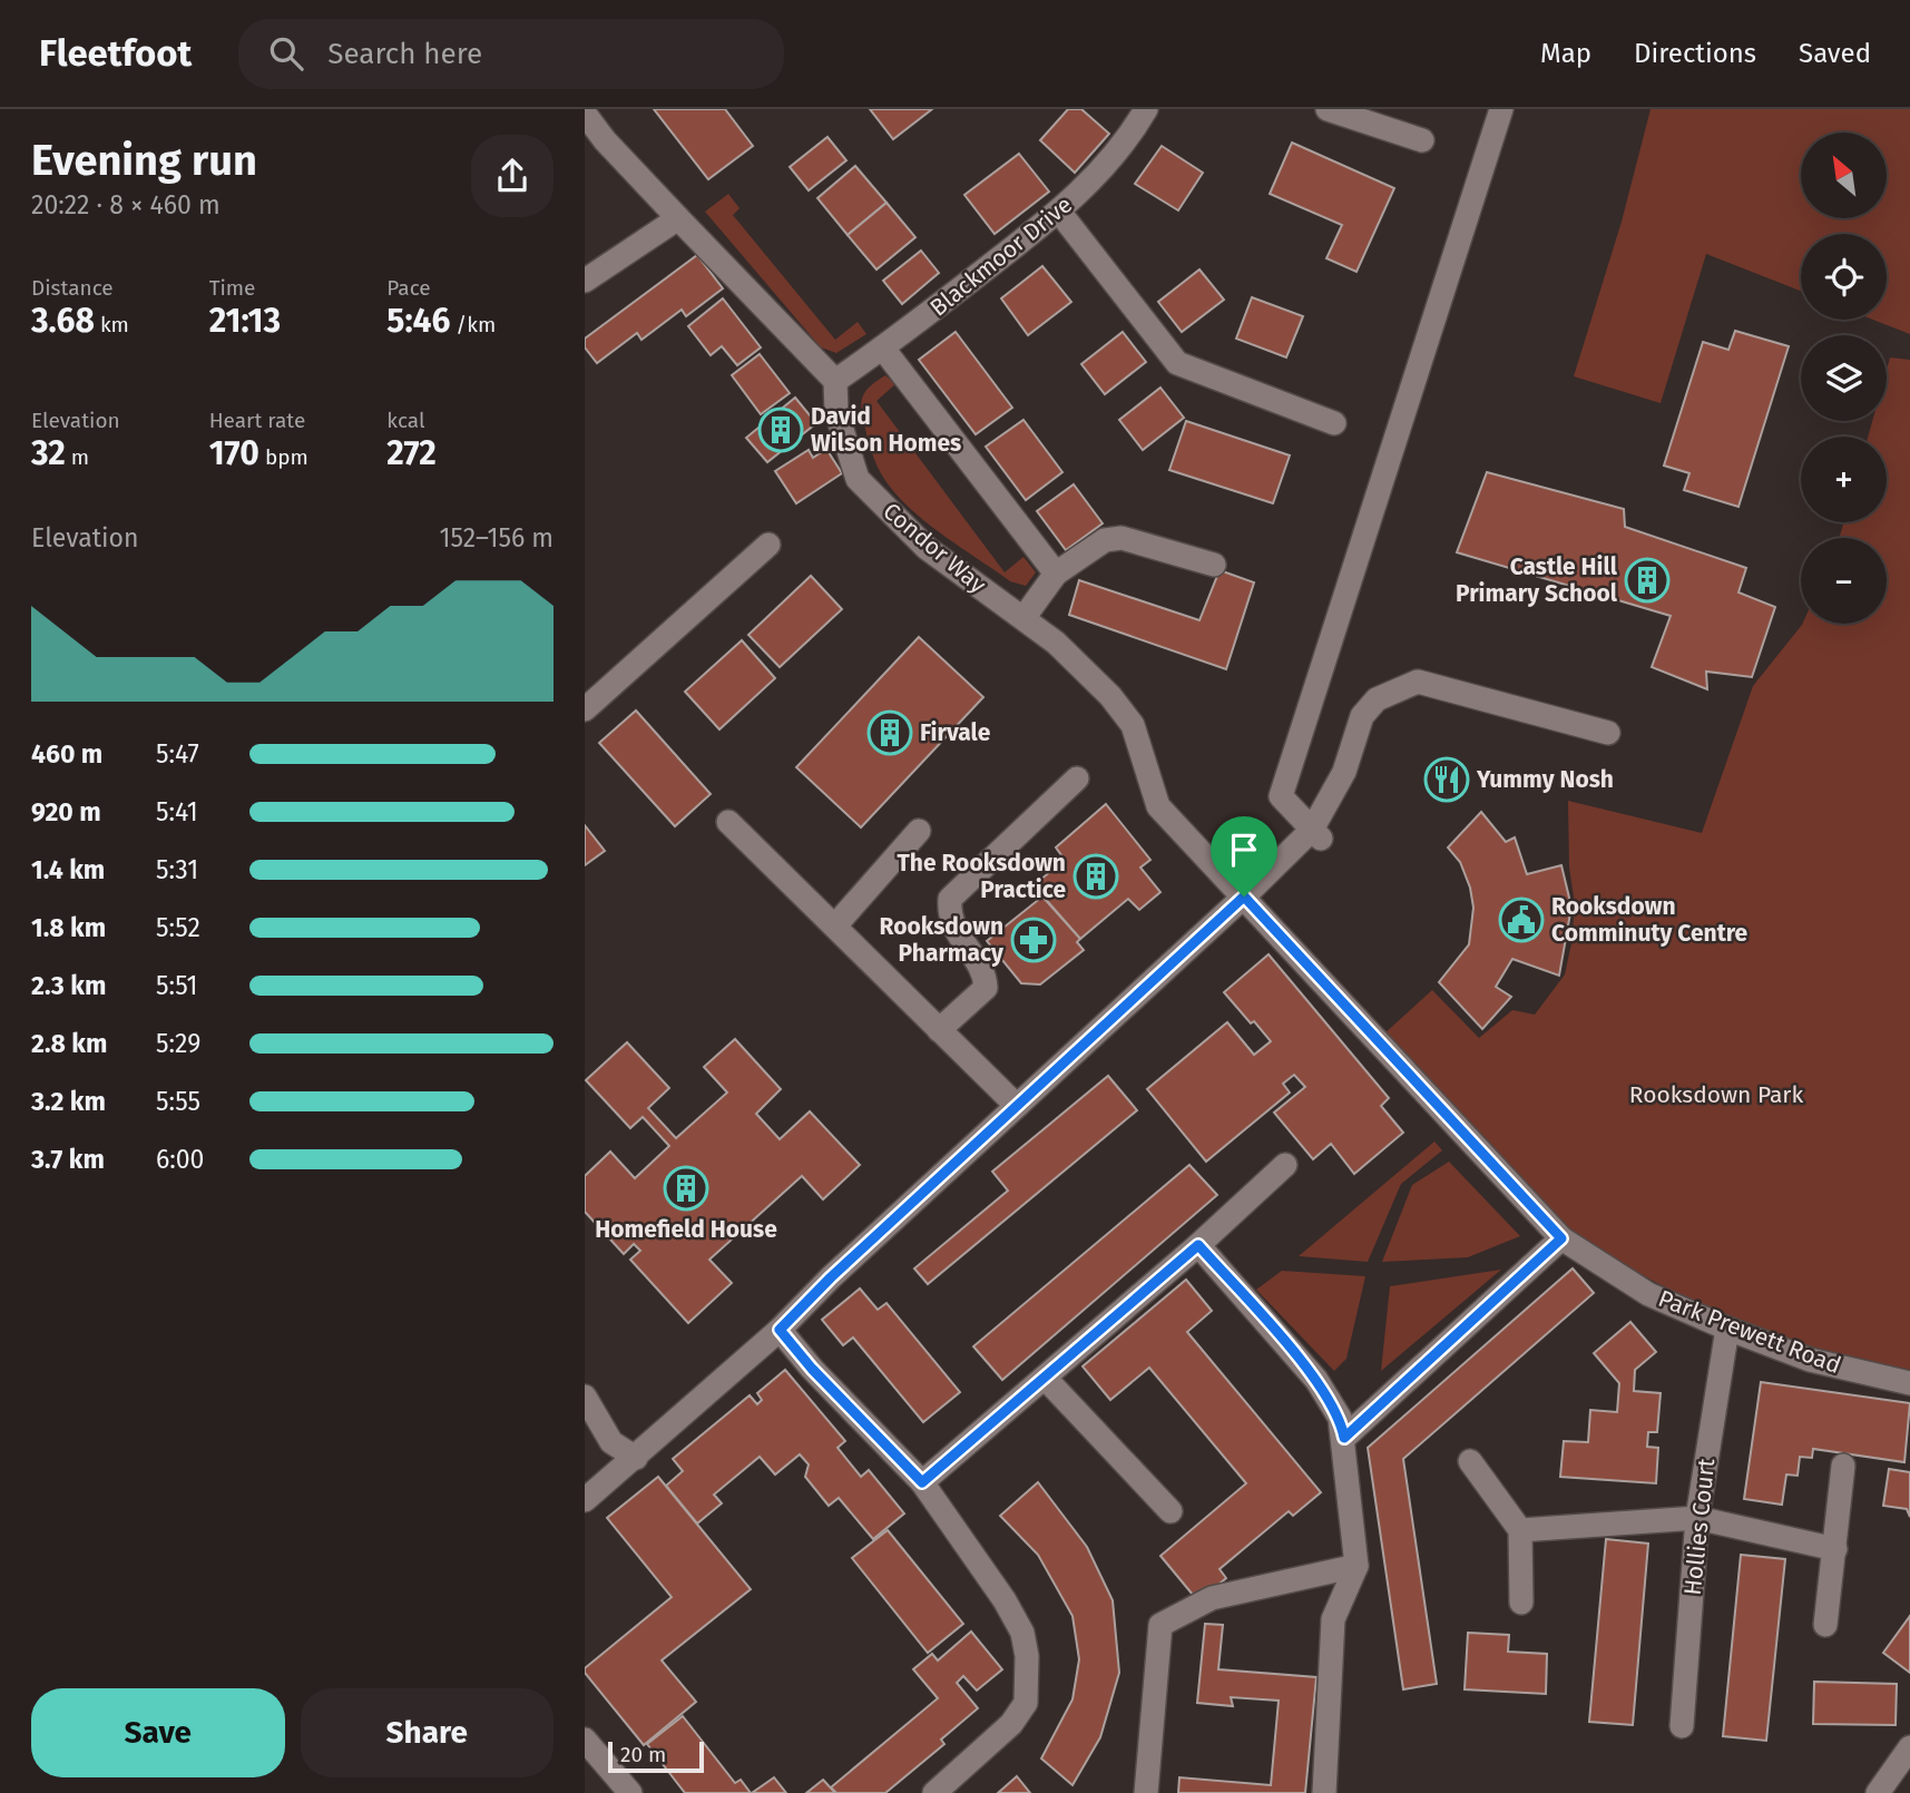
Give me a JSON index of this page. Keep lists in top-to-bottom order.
{
  "streets": {
    "street": [
      "Blackmoor Drive",
      "Condor Way",
      "Park Prewett Road",
      "Hollies Court"
    ]
  },
  "crossings": [
    ["Blackmoor Drive", "Condor Way"],
    ["Condor Way", "Park Prewett Road"],
    ["Park Prewett Road", "Hollies Court"]
  ],
  "parks": ["Rooksdown Park"],
  "places": {
    "building": [
      "David Wilson Homes",
      "Castle Hill Primary School",
      "Firvale",
      "The Rooksdown Practice",
      "Homefield House"
    ],
    "restaurant": ["Yummy Nosh"],
    "public building": ["Rooksdown Comminuty Centre"],
    "pharmacy": ["Rooksdown Pharmacy"]
  },
  "scale_bar": "20 m",
  "north": "top left",
  "page": {
    "header": "Fleetfoot",
    "search": "Search here",
    "nav": ["Map", "Directions", "Saved"],
    "heading": ["Evening run", "20:22 · 8 × 460 m"],
    "map_buttons": ["+", "−"],
    "stats": [
      ["Distance", "3.68 km"],
      ["Time", "21:13"],
      ["Pace", "5:46 /km"],
      ["Elevation", "32 m"],
      ["Heart rate", "170 bpm"],
      ["kcal", "272"]
    ],
    "chart": ["Elevation", "152–156 m"],
    "list": [
      {
        "name": "460 m",
        "note": "5:47"
      },
      {
        "name": "920 m",
        "note": "5:41"
      },
      {
        "name": "1.4 km",
        "note": "5:31"
      },
      {
        "name": "1.8 km",
        "note": "5:52"
      },
      {
        "name": "2.3 km",
        "note": "5:51"
      },
      {
        "name": "2.8 km",
        "note": "5:29"
      },
      {
        "name": "3.2 km",
        "note": "5:55"
      },
      {
        "name": "3.7 km",
        "note": "6:00"
      }
    ],
    "buttons": ["Save", "Share"],
    "scale": "20 m"
  }
}
